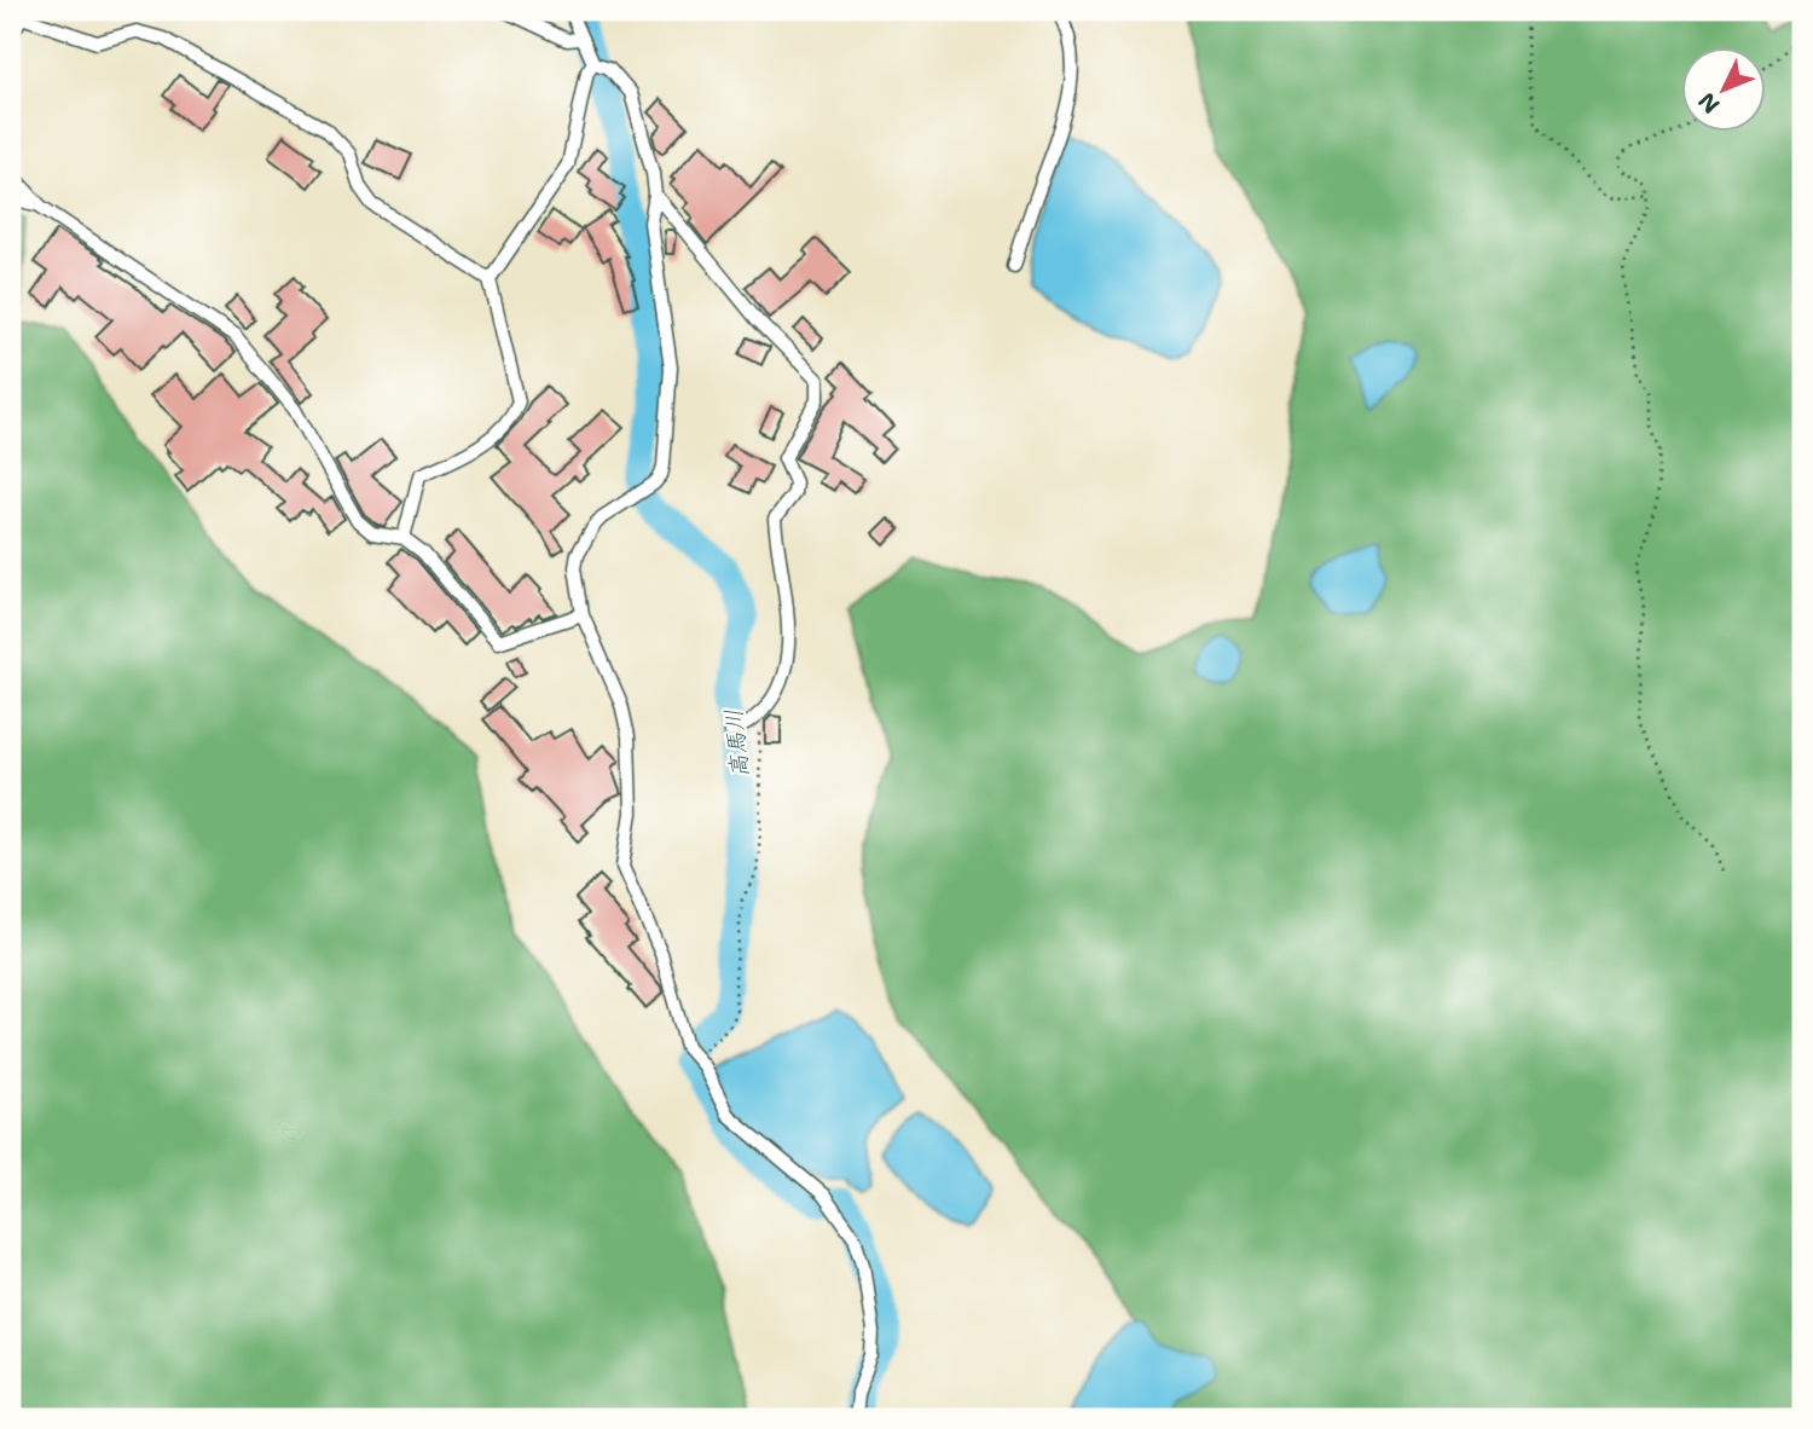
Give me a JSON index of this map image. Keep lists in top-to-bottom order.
{
  "water": ["高馬川"],
  "north": "bottom left"
}
